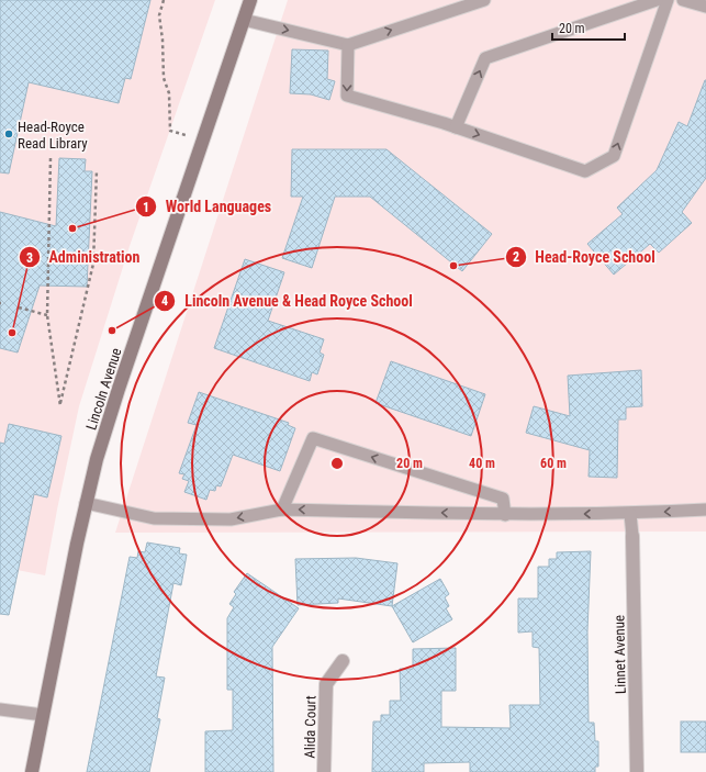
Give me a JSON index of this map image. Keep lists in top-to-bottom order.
{
  "streets": {
    "main road": ["Lincoln Avenue"],
    "street": ["Linnet Avenue", "Alida Court"]
  },
  "places": [
    "Head-Royce Read Library",
    "World Languages",
    "Head-Royce School",
    "Lincoln Avenue & Head Royce School",
    "Administration"
  ],
  "scale_bar": "20 m",
  "rings": ["20 m", "40 m", "60 m"]
}
